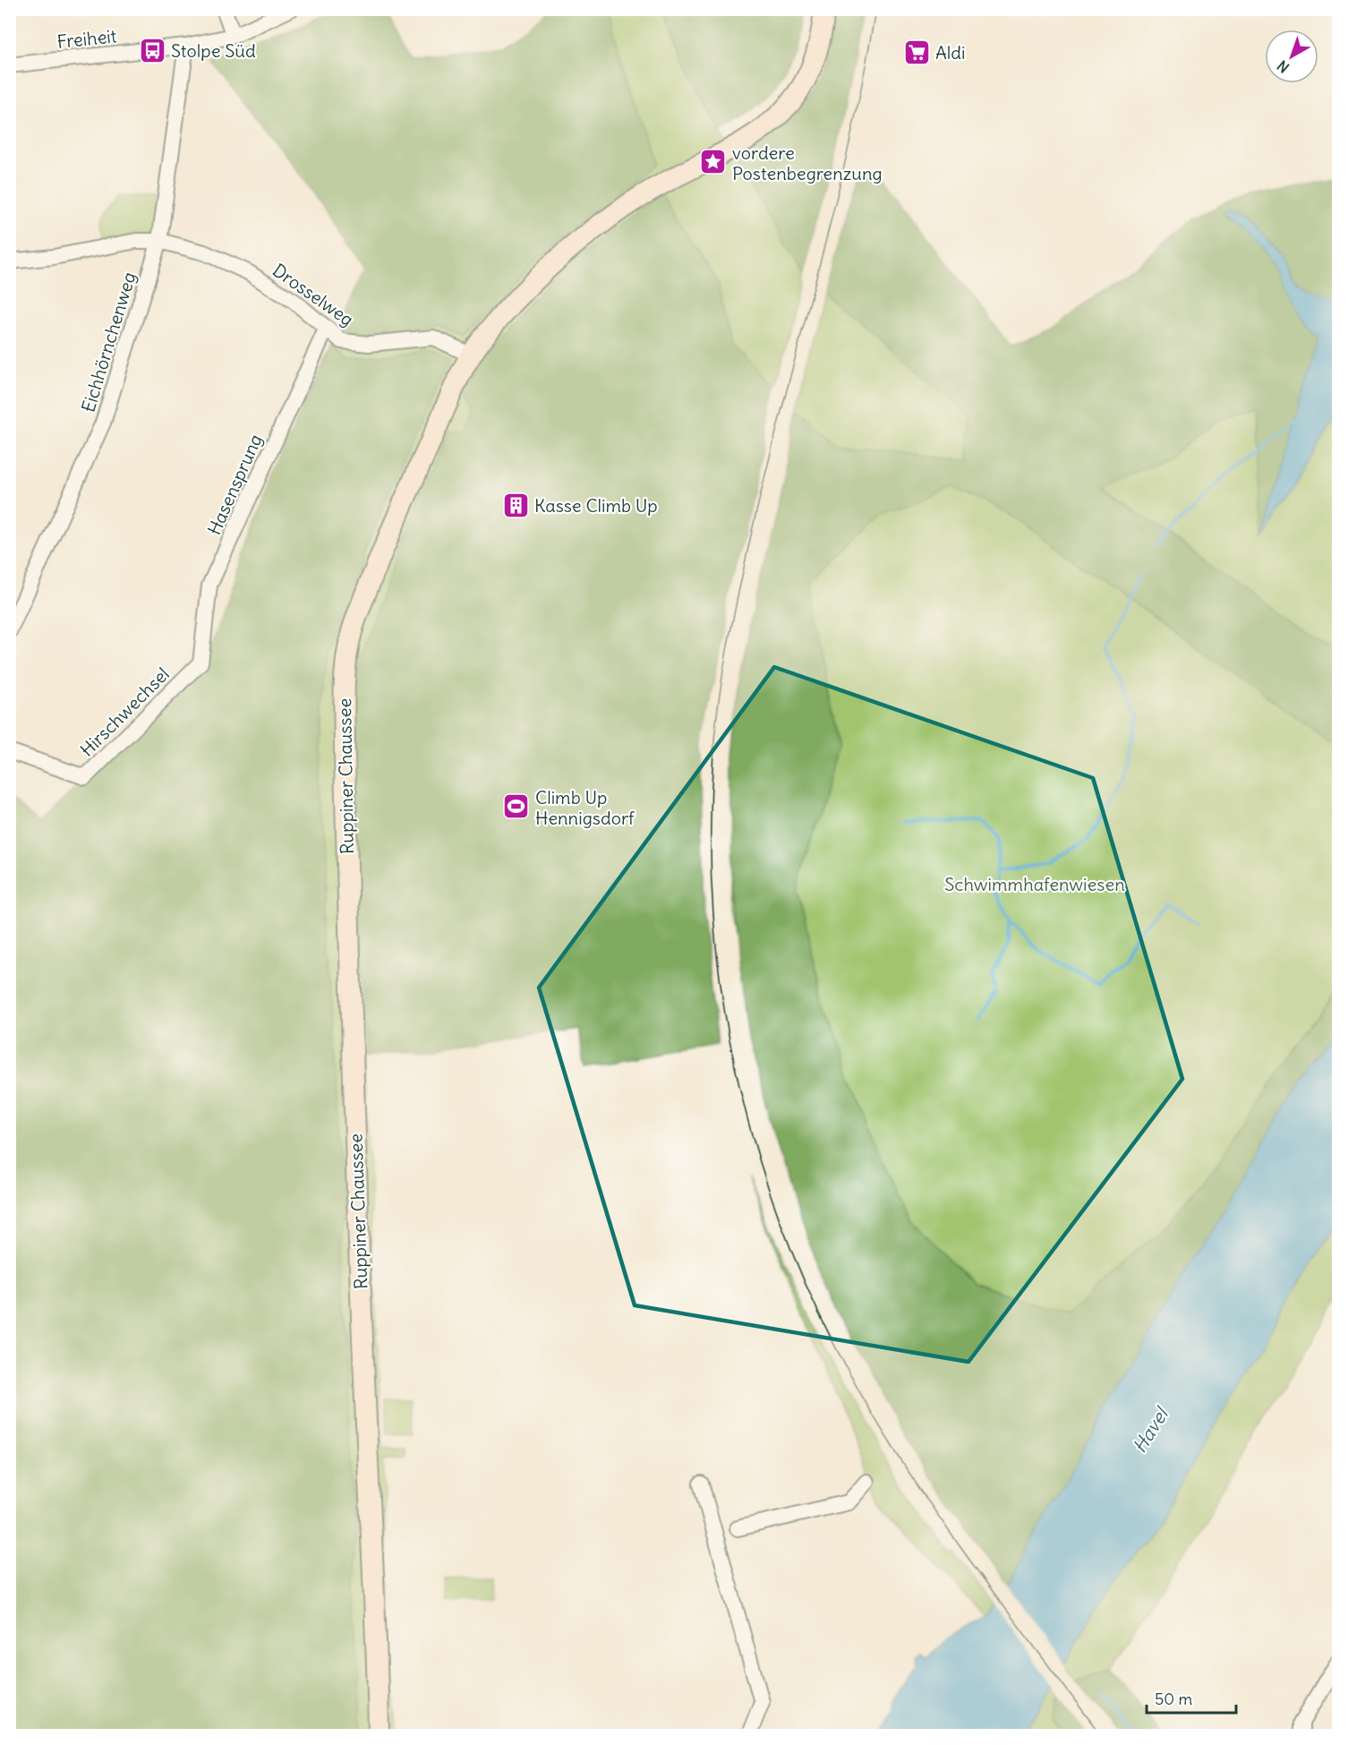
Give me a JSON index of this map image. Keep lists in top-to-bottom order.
{
  "streets": {
    "main road": ["Ruppiner Chaussee"],
    "street": [
      "Freiheit",
      "Drosselweg",
      "Eichhörnchenweg",
      "Hasensprung",
      "Hirschwechsel"
    ]
  },
  "crossings": [
    ["Freiheit", "Eichhörnchenweg"],
    ["Drosselweg", "Eichhörnchenweg"],
    ["Drosselweg", "Hasensprung"],
    ["Drosselweg", "Ruppiner Chaussee"],
    ["Hasensprung", "Hirschwechsel"]
  ],
  "water": ["Havel"],
  "parks": ["Schwimmhafenwiesen"],
  "places": {
    "bus stop": ["Stolpe Süd"],
    "supermarket": ["Aldi"],
    "place": ["vordere Postenbegrenzung"],
    "building": ["Kasse Climb Up"],
    "sports": ["Climb Up Hennigsdorf"]
  },
  "scale_bar": "50 m",
  "north": "bottom left"
}
